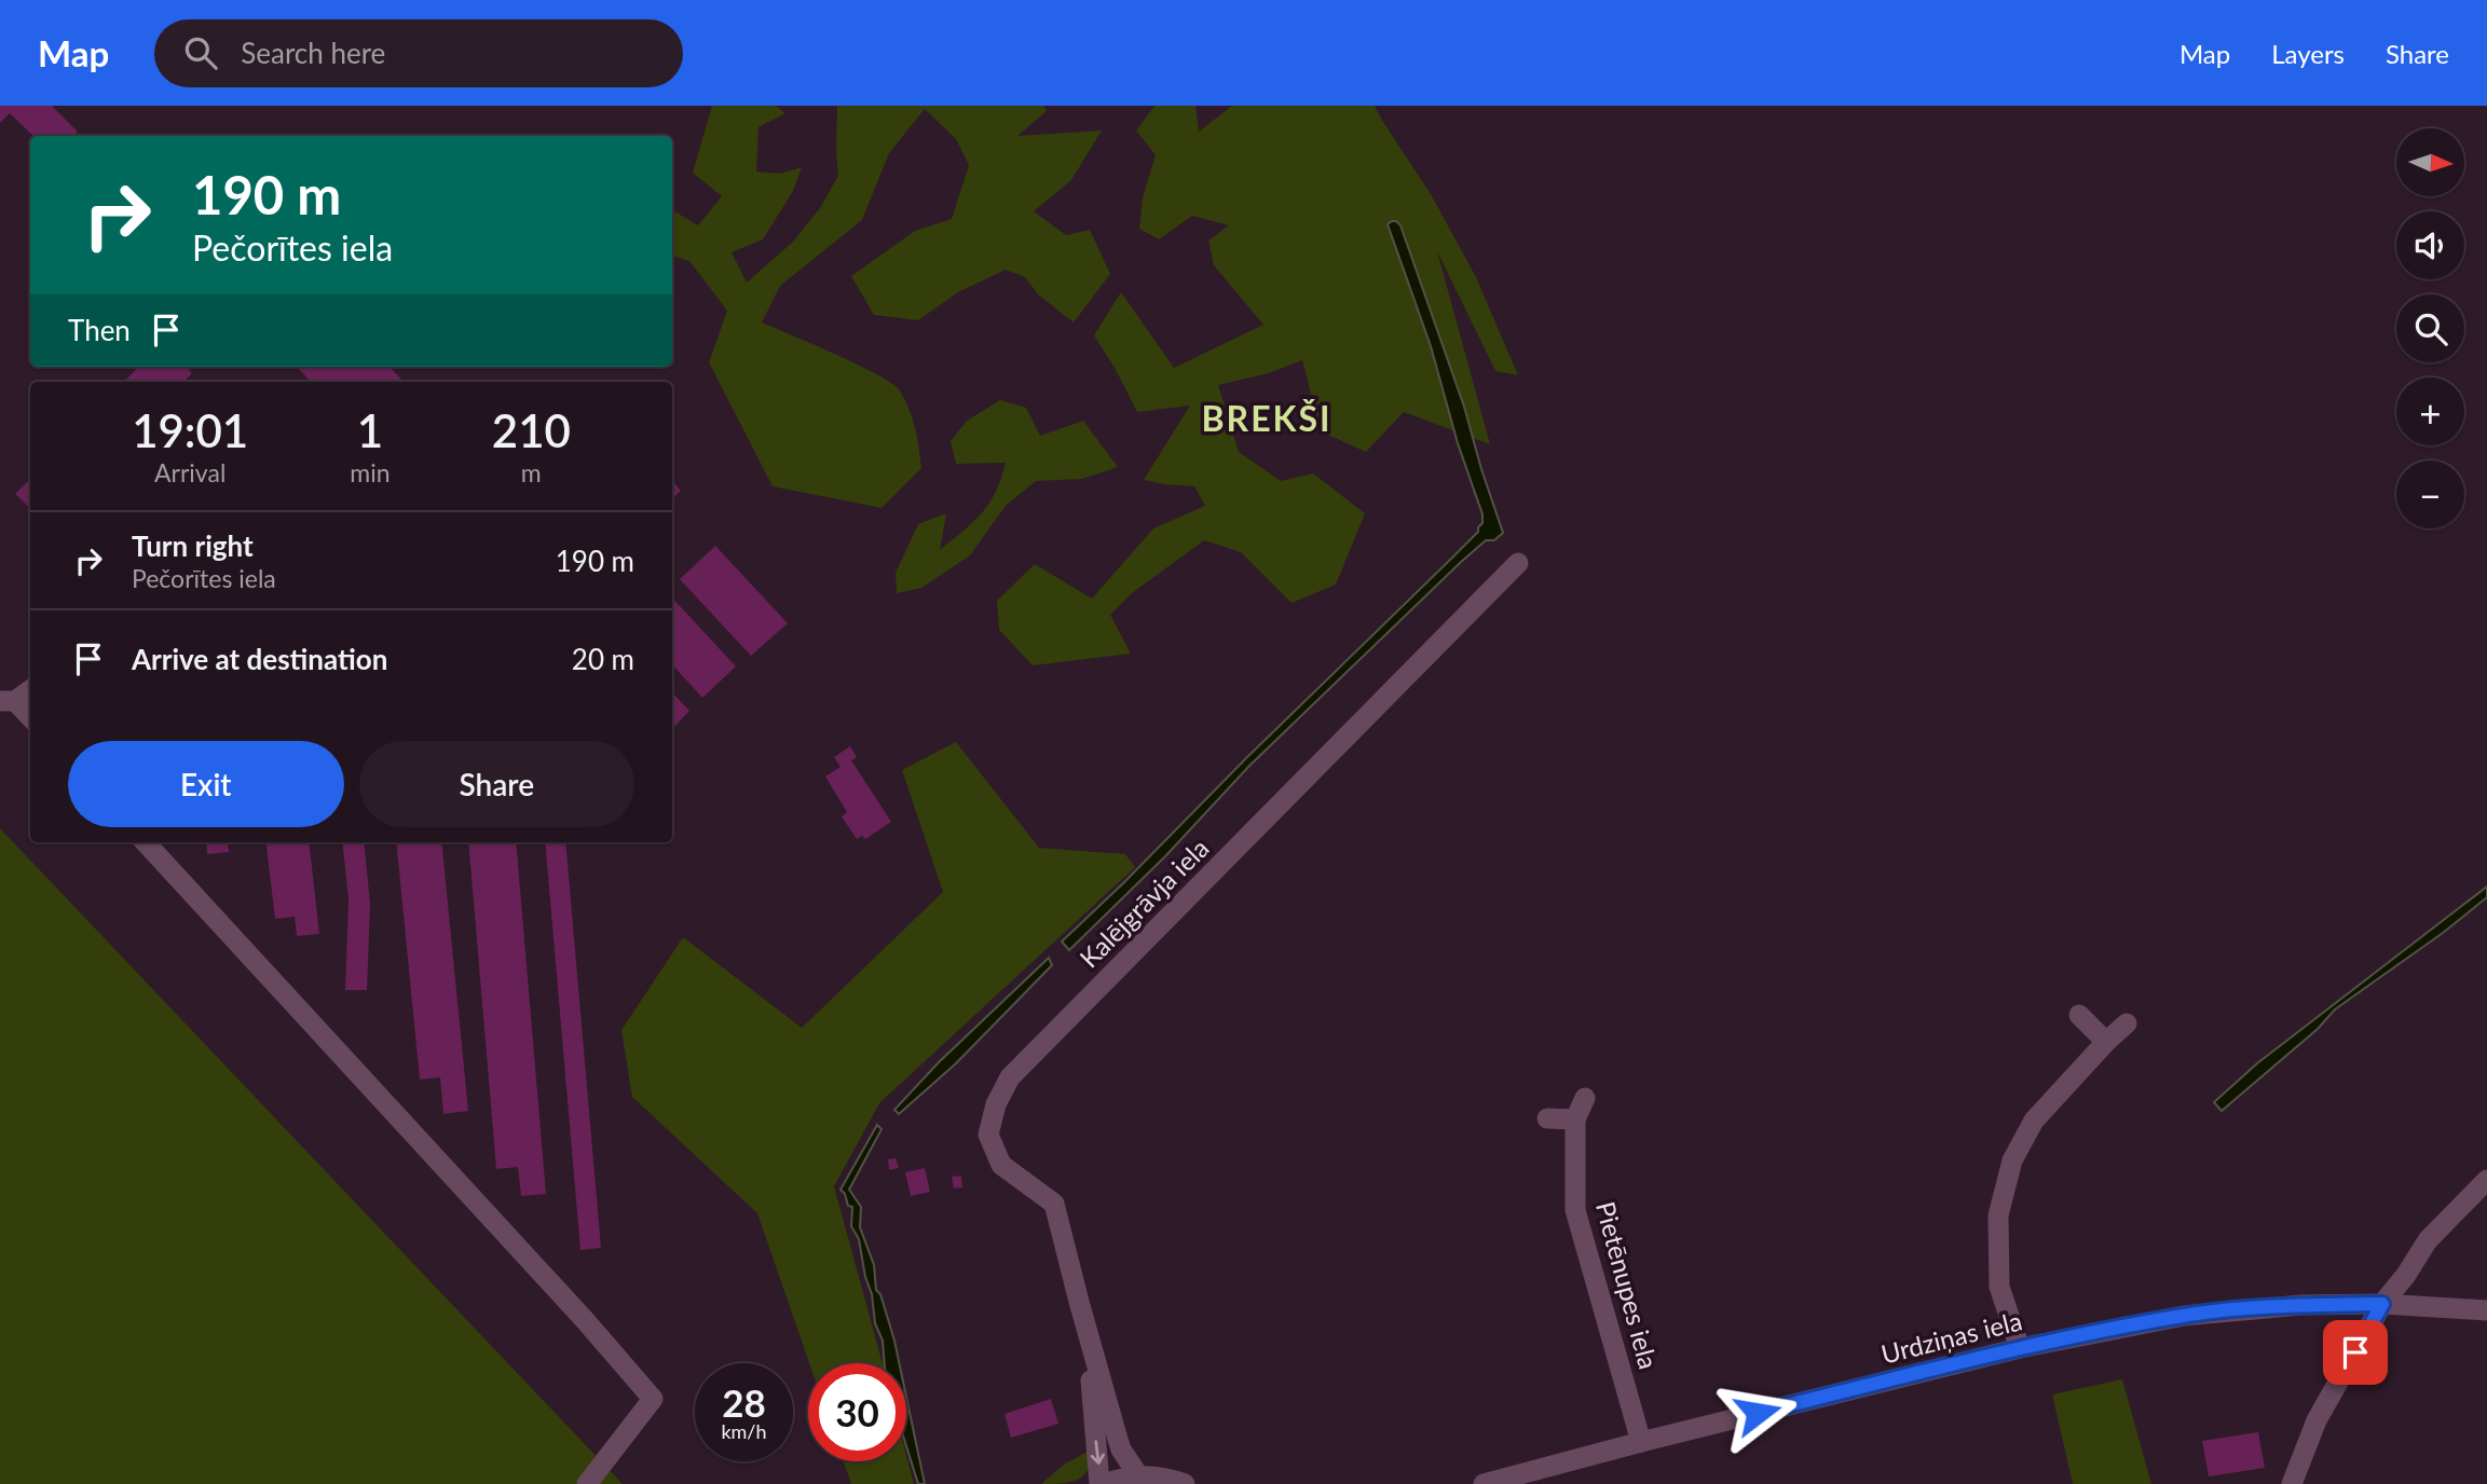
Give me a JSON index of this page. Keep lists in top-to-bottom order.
{
  "streets": {
    "street": ["Kalējgrāvja iela", "Pietēnupes iela", "Urdziņas iela"]
  },
  "crossings": [
    ["Pietēnupes iela", "Urdziņas iela"]
  ],
  "districts": ["BREKŠI"],
  "north": "right",
  "page": {
    "header": "Map",
    "search": "Search here",
    "nav": ["Map", "Layers", "Share"],
    "map_buttons": ["+", "−"],
    "turn": ["190 m", "Pečorītes iela"],
    "then": "Then",
    "eta": [
      "19:01",
      "Arrival",
      "1",
      "min",
      "210",
      "m"
    ],
    "list": [
      {
        "name": "Turn right",
        "note": "Pečorītes iela",
        "value": "190 m"
      },
      {
        "name": "Arrive at destination",
        "value": "20 m"
      }
    ],
    "buttons": ["Exit", "Share"],
    "speed": "28 km/h",
    "limit": "30"
  }
}
